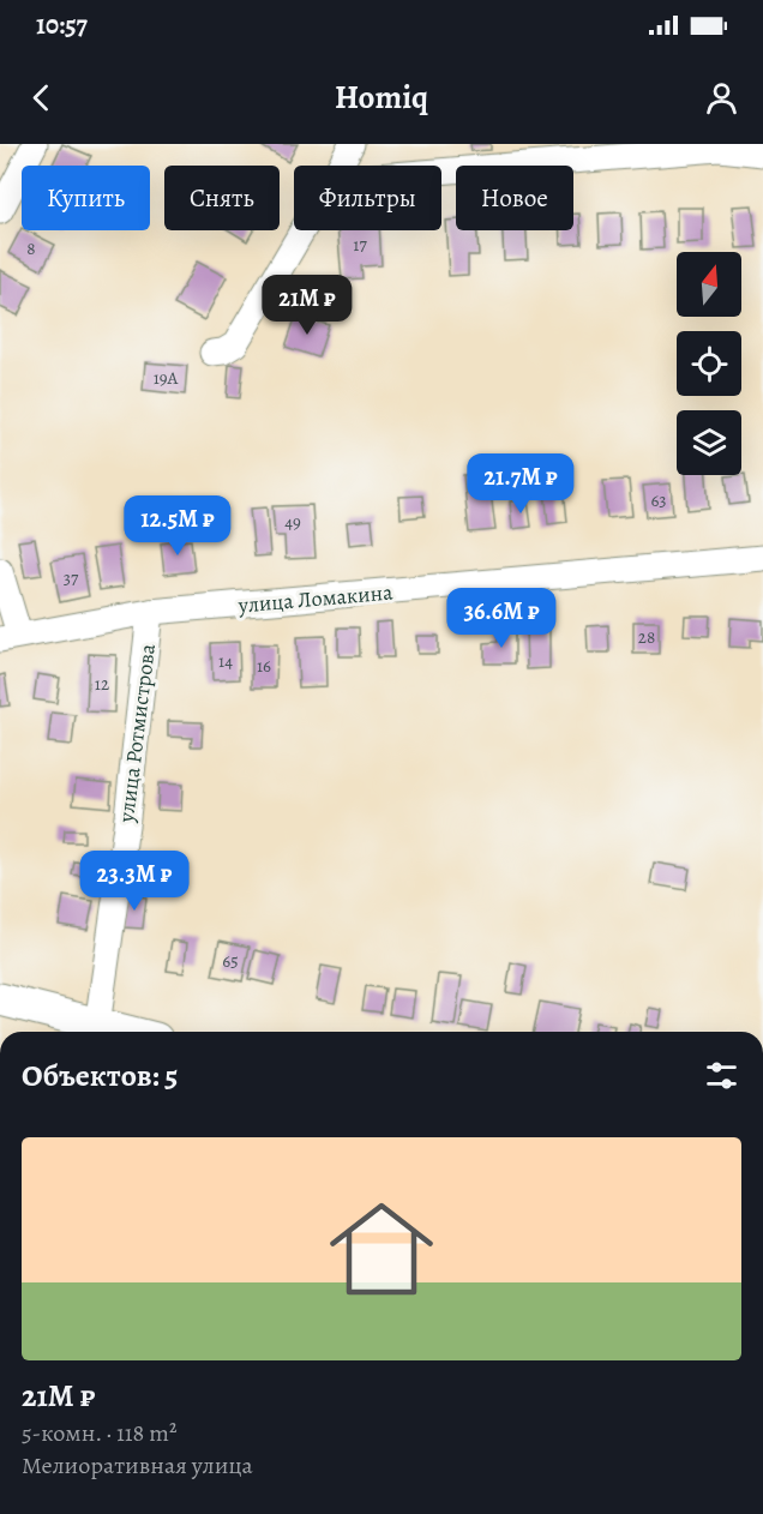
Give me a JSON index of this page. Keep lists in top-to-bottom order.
{
  "streets": {
    "street": ["улица Ломакина", "улица Ротмистрова"]
  },
  "crossings": [
    ["улица Ломакина", "улица Ротмистрова"]
  ],
  "house_numbers": [
    "17",
    "8",
    "19А",
    "63",
    "49",
    "37",
    "28",
    "14",
    "16",
    "12",
    "65"
  ],
  "north": "top",
  "page": {
    "status": "10:57",
    "header": "Homiq",
    "chip": [
      "Купить",
      "Снять",
      "Фильтры",
      "Новое"
    ],
    "price": [
      "21M ₽",
      "21.7M ₽",
      "12.5M ₽",
      "36.6M ₽",
      "23.3M ₽"
    ],
    "heading": "Объектов: 5",
    "list": [
      {
        "name": "21M ₽",
        "note": "5-комн. · 118 m² · Мелиоративная улица"
      }
    ]
  }
}
